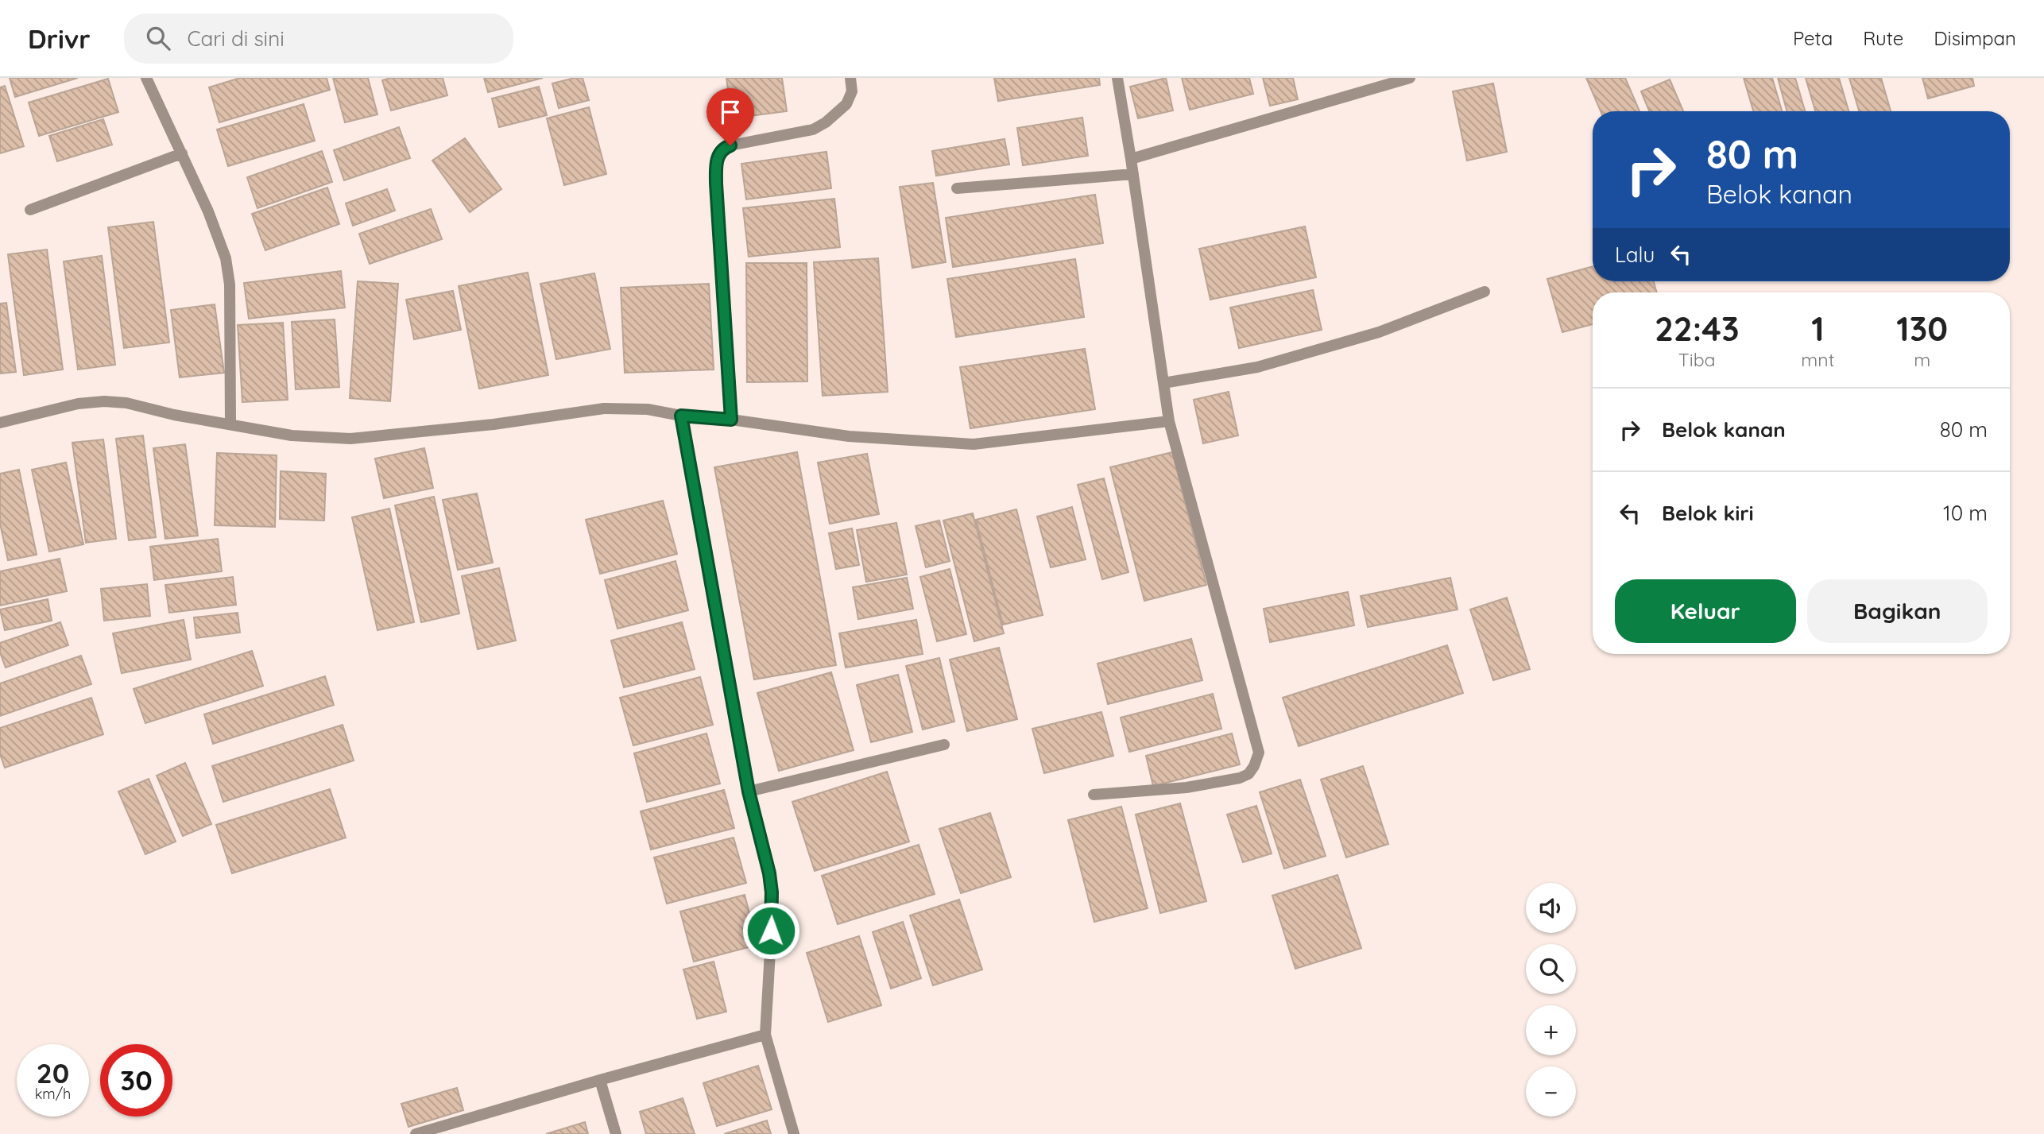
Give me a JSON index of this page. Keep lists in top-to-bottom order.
{
  "page": {
    "header": "Drivr",
    "search": "Cari di sini",
    "nav": ["Peta", "Rute", "Disimpan"],
    "turn": ["80 m", "Belok kanan"],
    "then": "Lalu",
    "eta": [
      "22:43",
      "Tiba",
      "1",
      "mnt",
      "130",
      "m"
    ],
    "list": [
      {
        "name": "Belok kanan",
        "value": "80 m"
      },
      {
        "name": "Belok kiri",
        "value": "10 m"
      }
    ],
    "buttons": ["Keluar", "Bagikan"],
    "map_buttons": ["+", "−"],
    "speed": "20 km/h",
    "limit": "30"
  }
}
